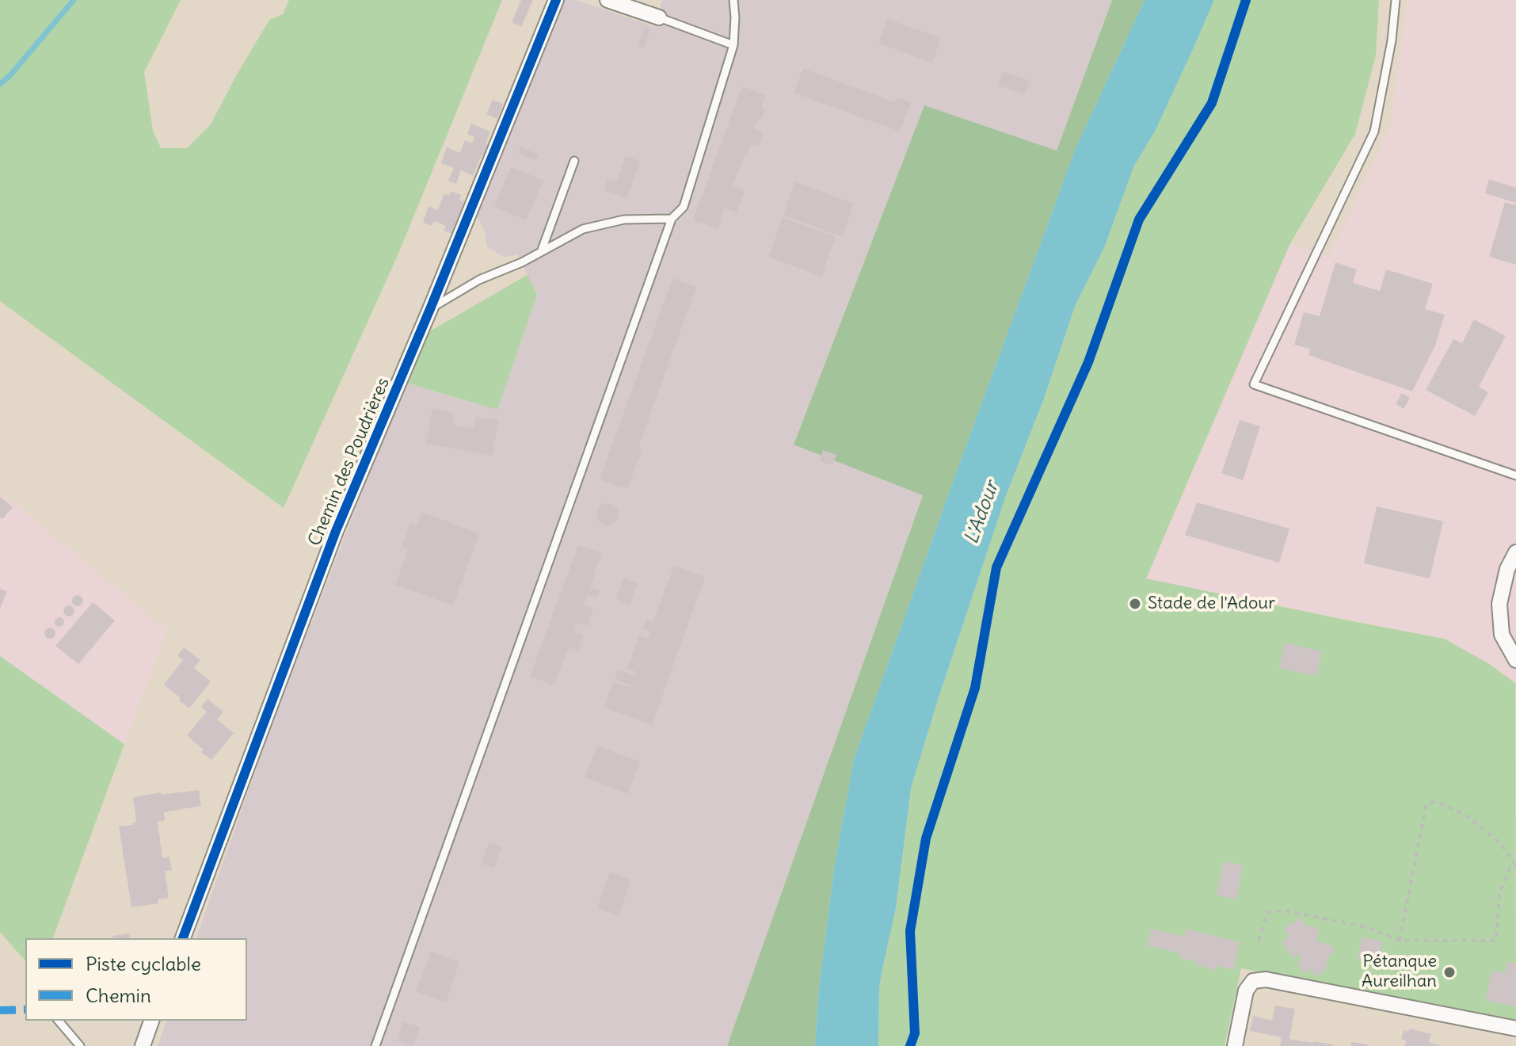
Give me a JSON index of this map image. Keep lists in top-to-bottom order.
{
  "streets": {
    "street": ["Chemin des Poudrières"]
  },
  "water": ["L'Adour"],
  "places": ["Stade de l'Adour", "Pétanque Aureilhan"],
  "legend": ["Piste cyclable", "Chemin"]
}
